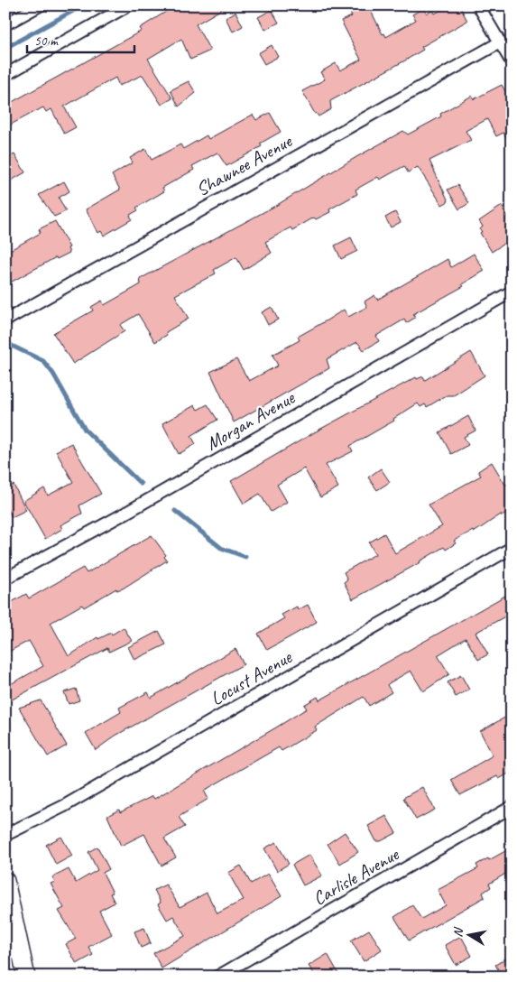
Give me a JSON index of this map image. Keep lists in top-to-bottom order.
{
  "streets": {
    "street": [
      "Shawnee Avenue",
      "Morgan Avenue",
      "Locust Avenue",
      "Carlisle Avenue"
    ]
  },
  "scale_bar": "50 m",
  "north": "left"
}
